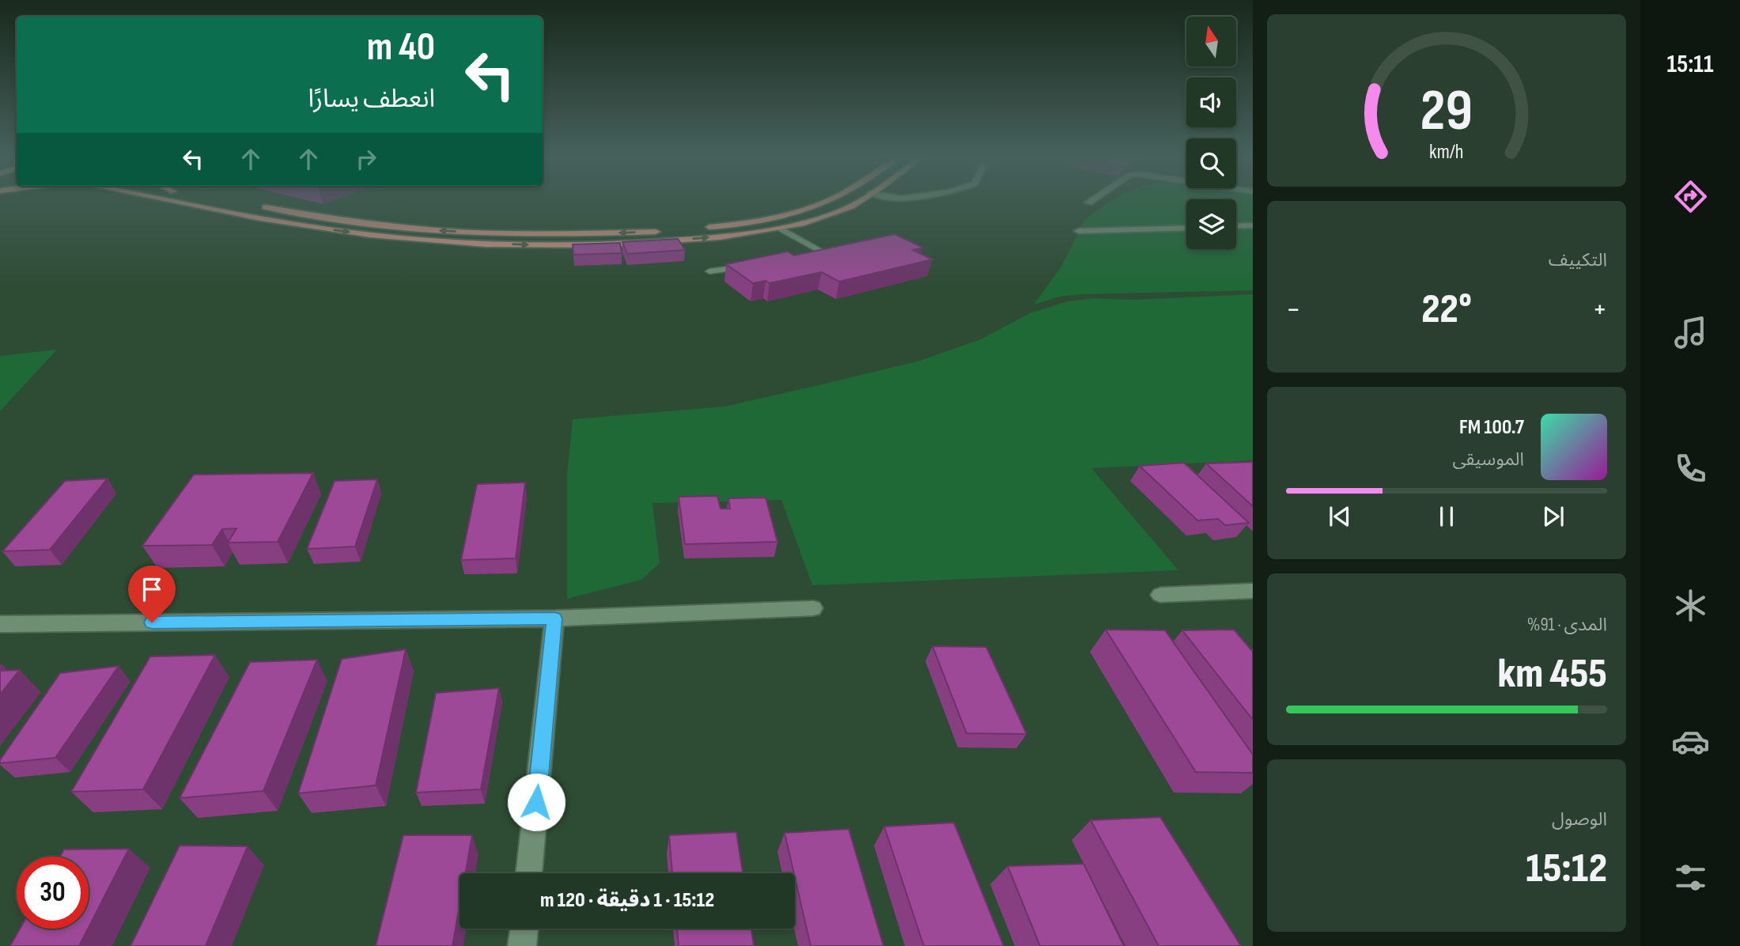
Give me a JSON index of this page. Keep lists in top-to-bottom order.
{
  "north": "top",
  "page": {
    "tabs": "15:11",
    "turn": ["40 m", "انعطف يسارًا"],
    "tile": [
      "التكييف",
      ["المدى · 91%", "455 km"],
      ["الوصول", "15:12"]
    ],
    "heat": ["−", "22°", "+"],
    "song": ["100.7 FM", "الموسيقى"],
    "limit": "30",
    "trip": "15:12 · 1 دقيقة · 120 m",
    "gauge": ["29", "km/h"]
  }
}
